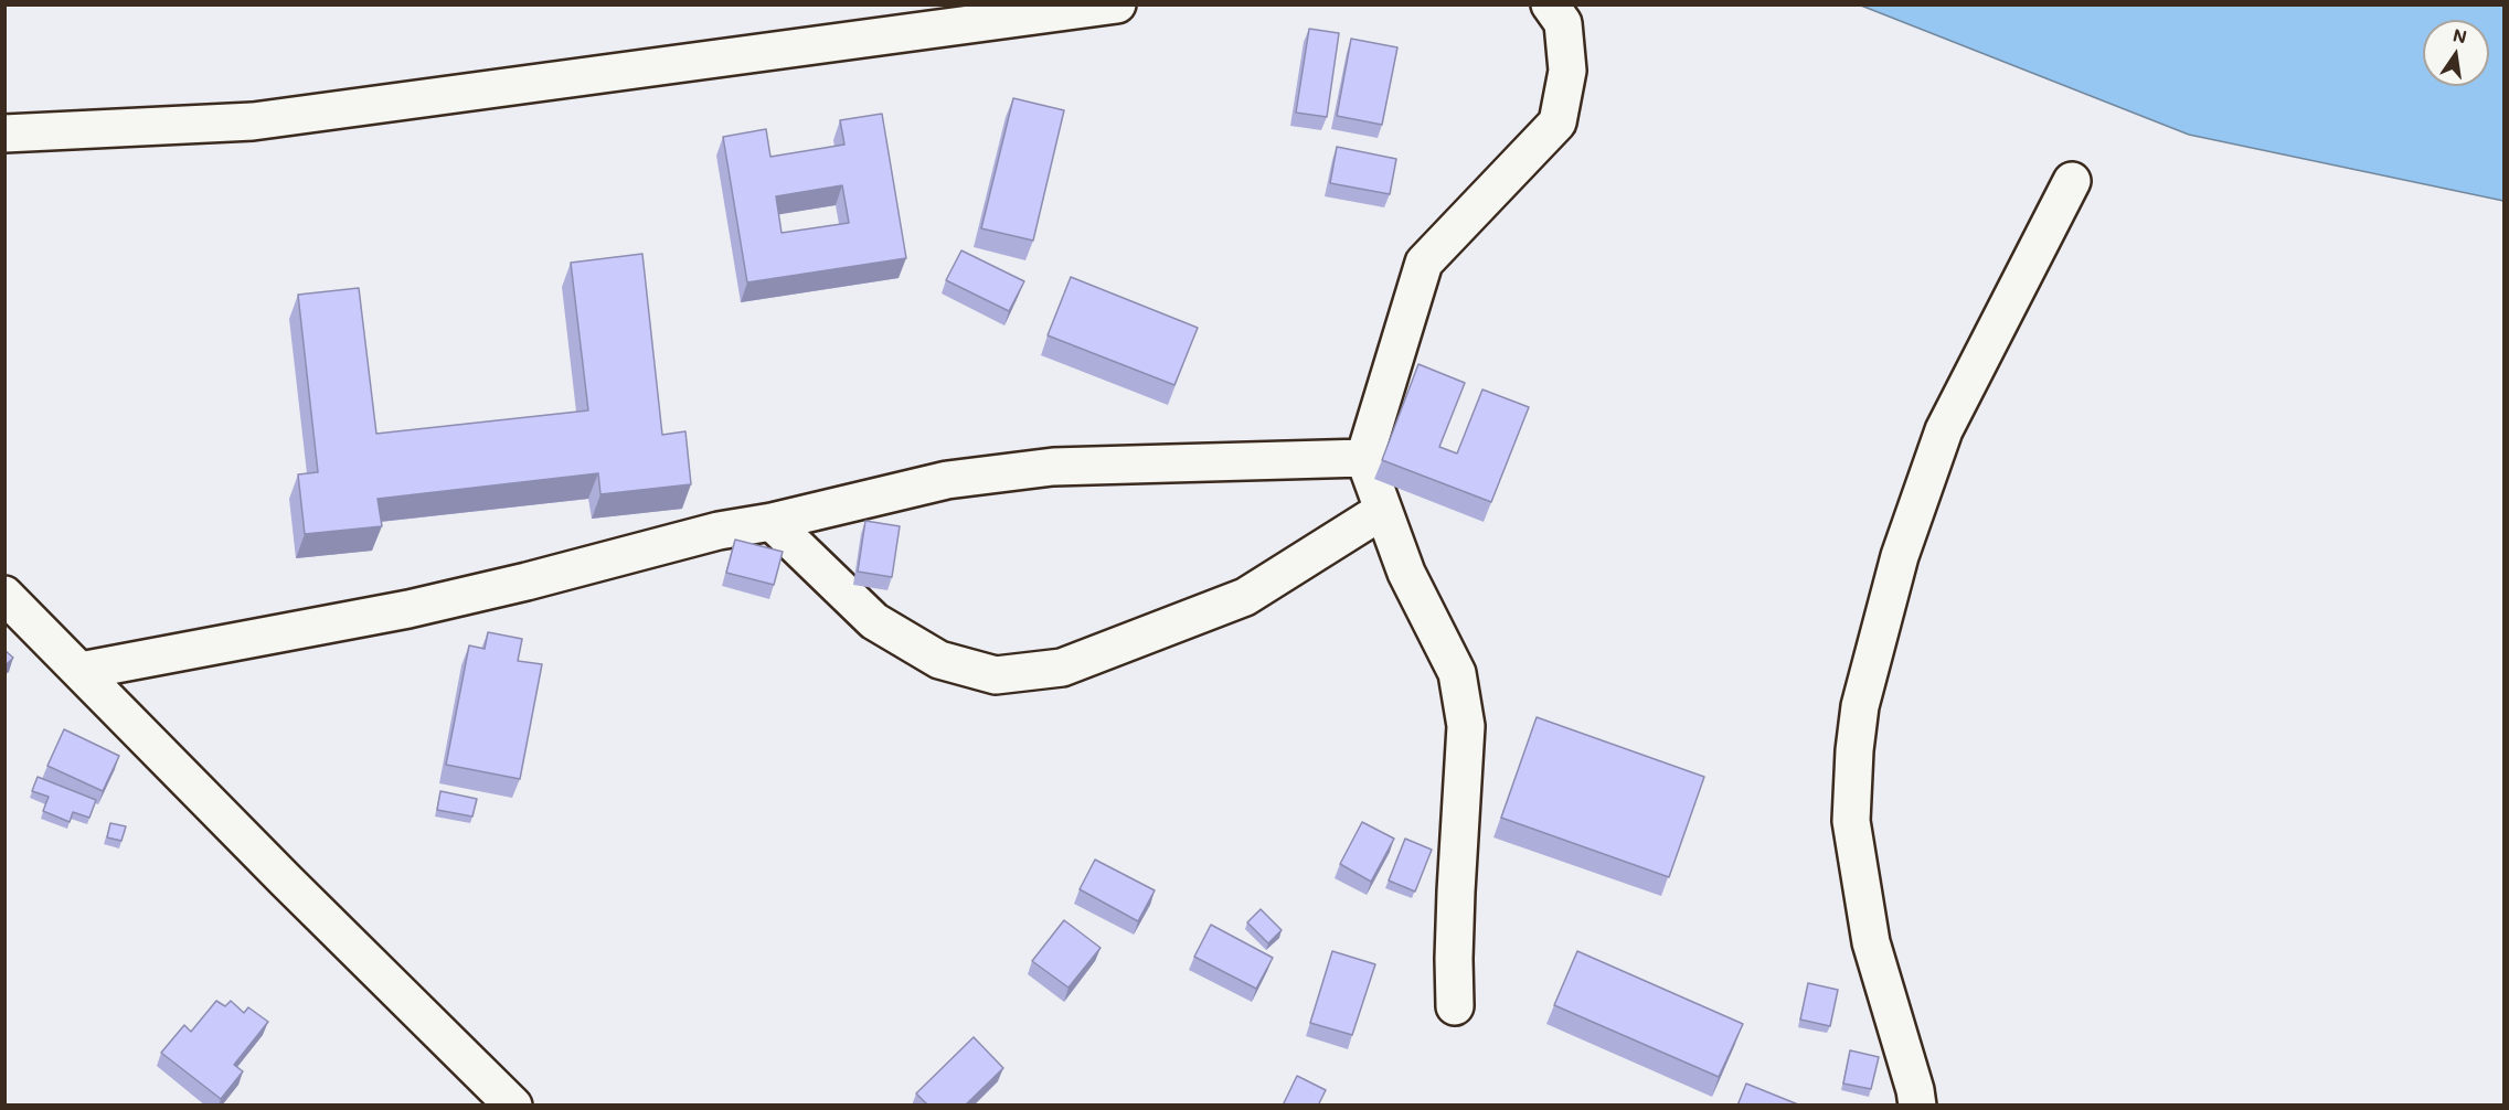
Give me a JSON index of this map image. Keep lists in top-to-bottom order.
{
  "north": "top"
}
